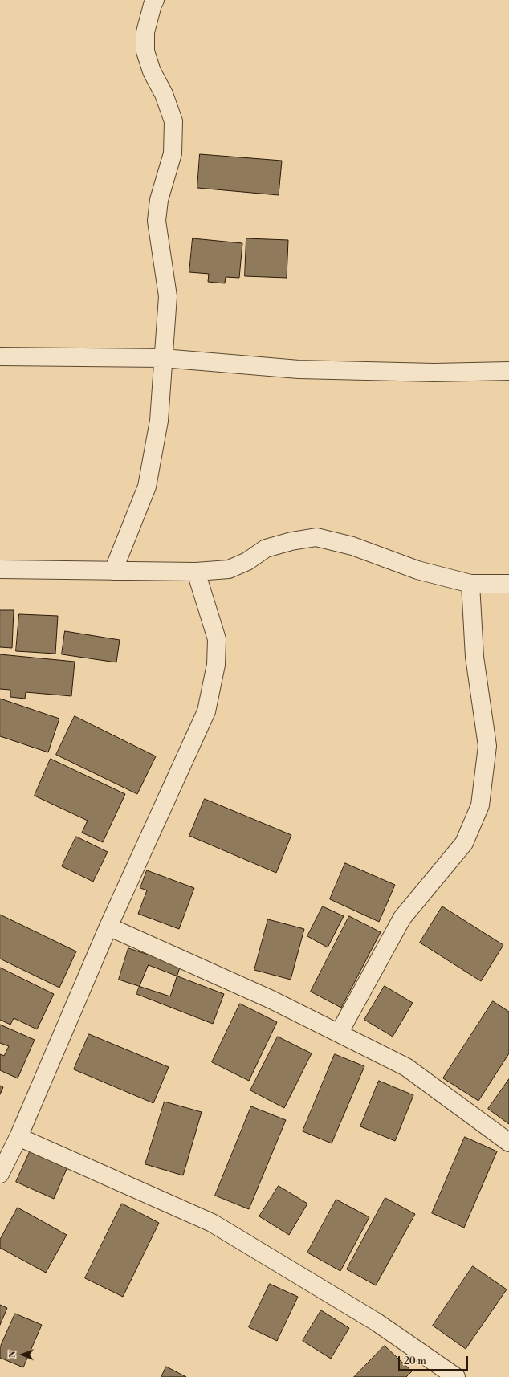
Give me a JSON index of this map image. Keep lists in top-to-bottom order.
{
  "scale_bar": "20 m",
  "north": "left"
}
